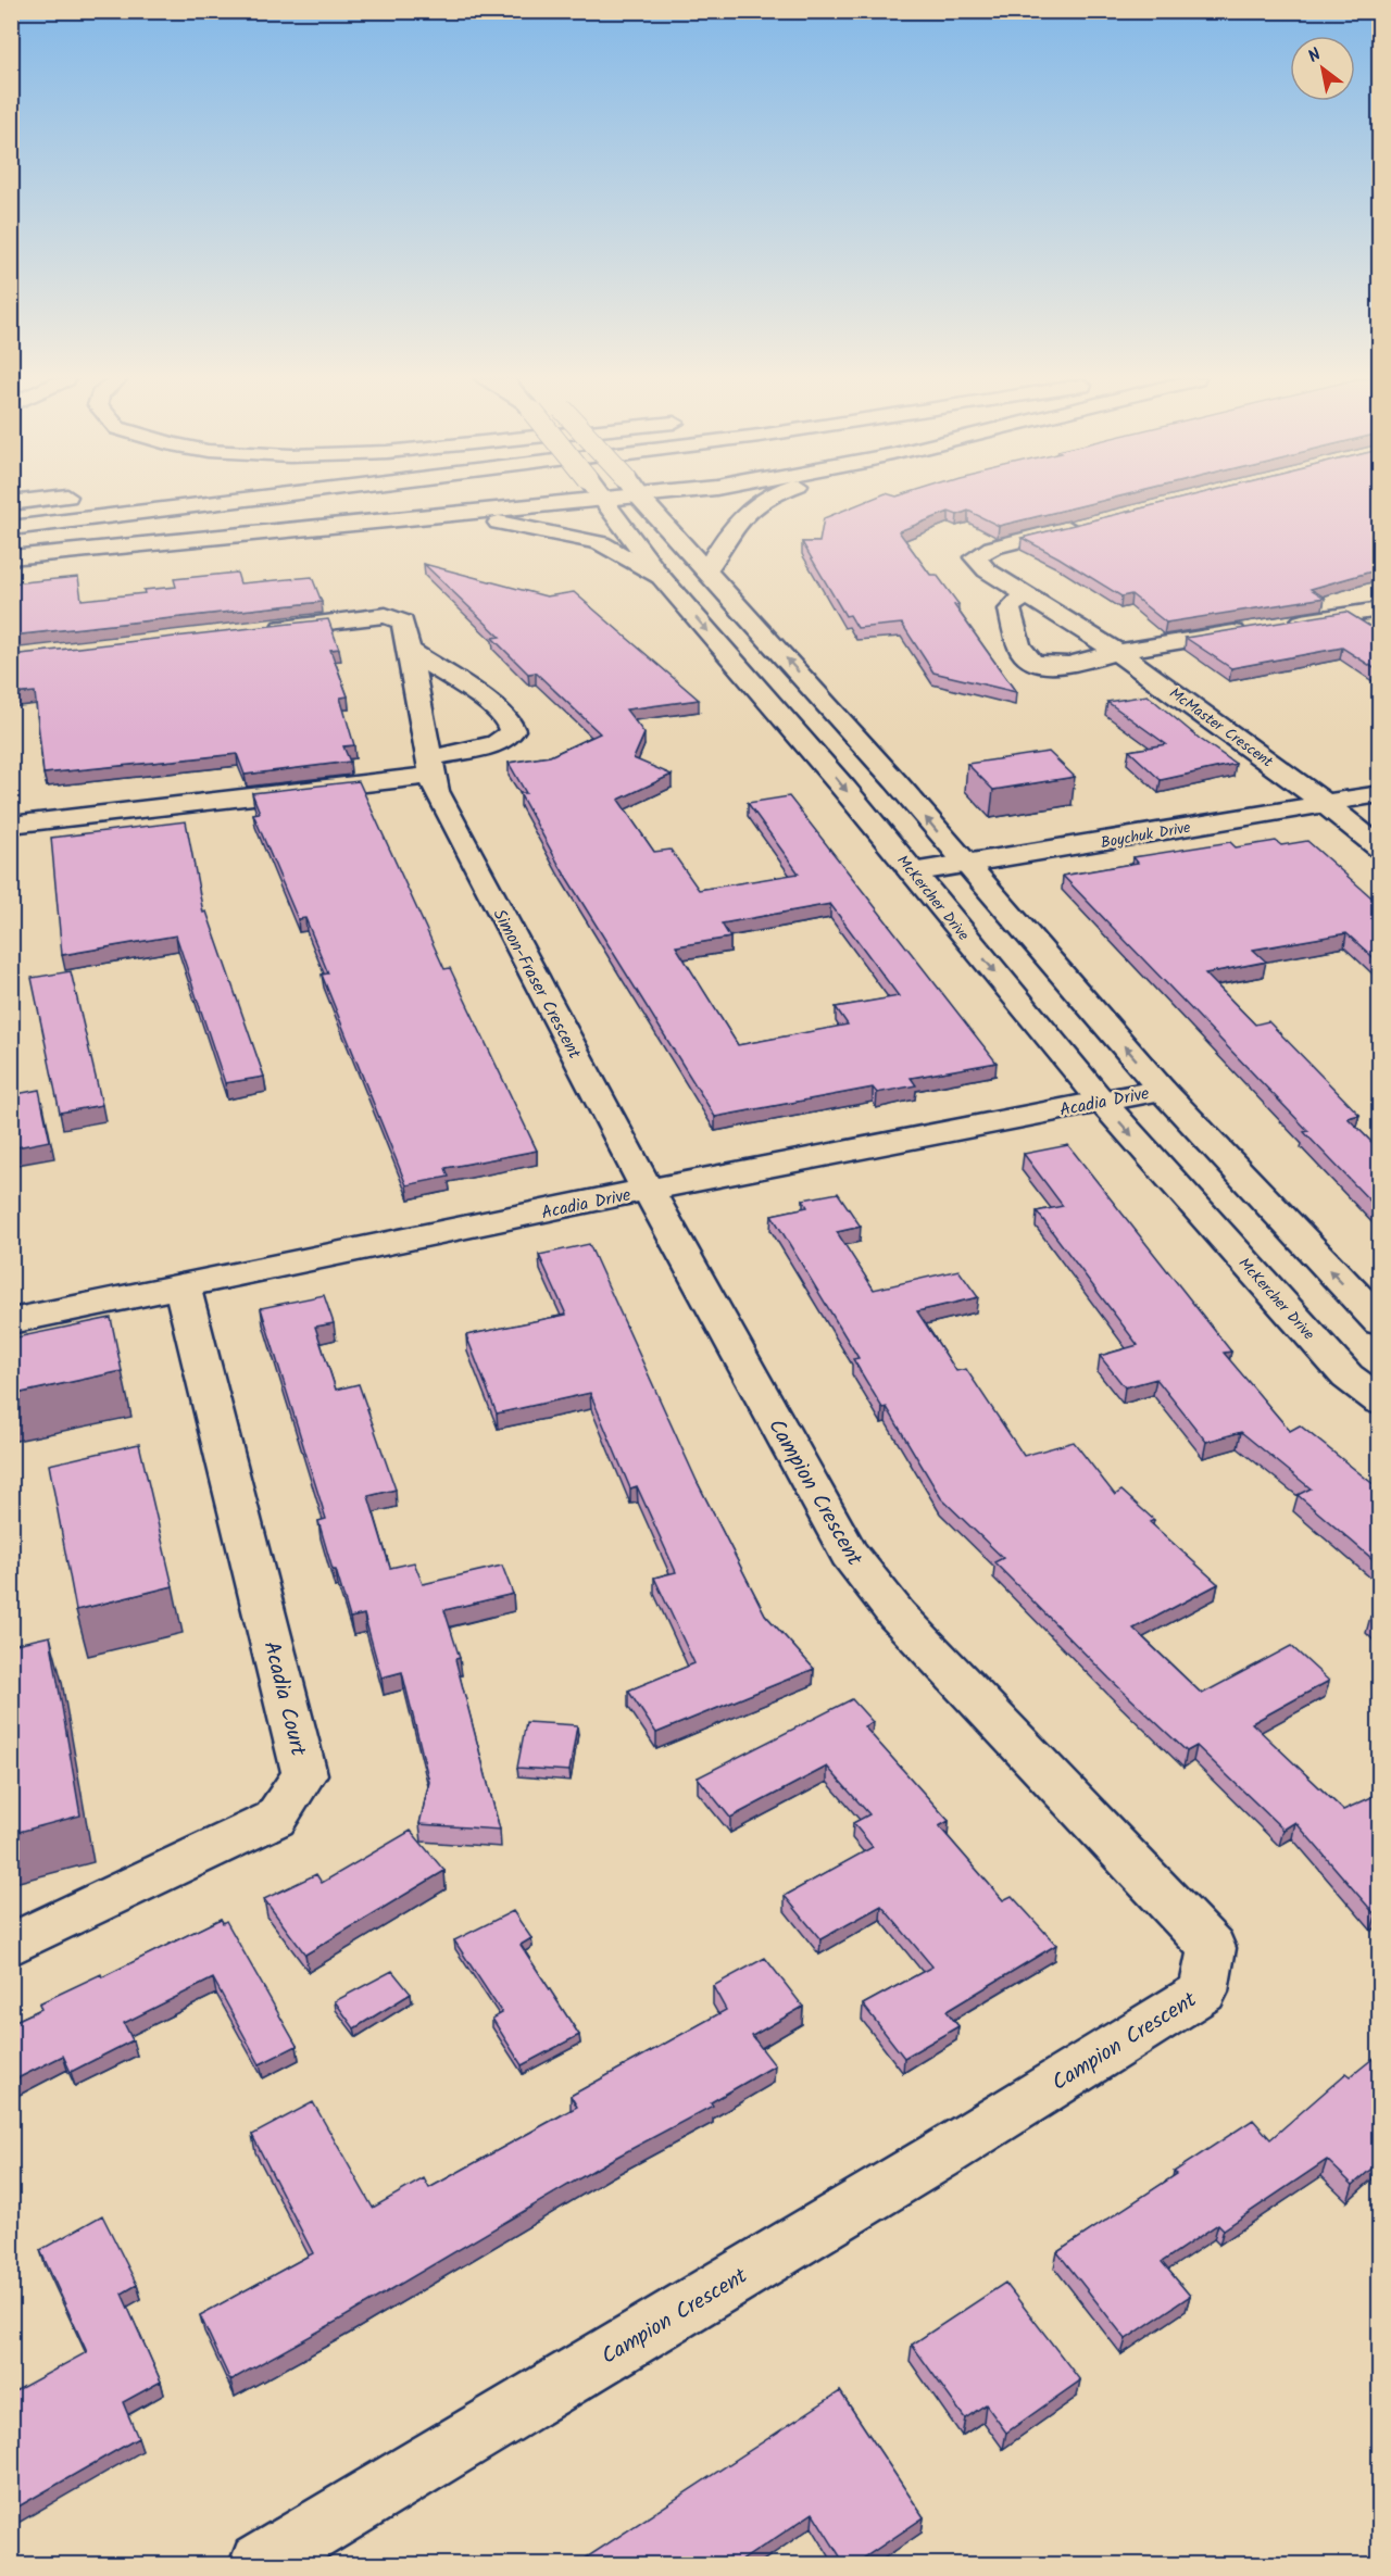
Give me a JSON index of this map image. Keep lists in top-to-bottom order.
{
  "streets": {
    "main road": [
      "McMaster Crescent",
      "Boychuk Drive",
      "McKercher Drive",
      "Simon-Fraser Crescent",
      "Acadia Drive",
      "Campion Crescent",
      "Acadia Court"
    ]
  },
  "crossings": [
    ["McMaster Crescent", "Boychuk Drive"],
    ["Boychuk Drive", "McKercher Drive"],
    ["McKercher Drive", "Acadia Drive"],
    ["Simon-Fraser Crescent", "Acadia Drive"],
    ["Simon-Fraser Crescent", "Campion Crescent"],
    ["Acadia Drive", "Campion Crescent"],
    ["Acadia Drive", "Acadia Court"]
  ],
  "north": "top left"
}
